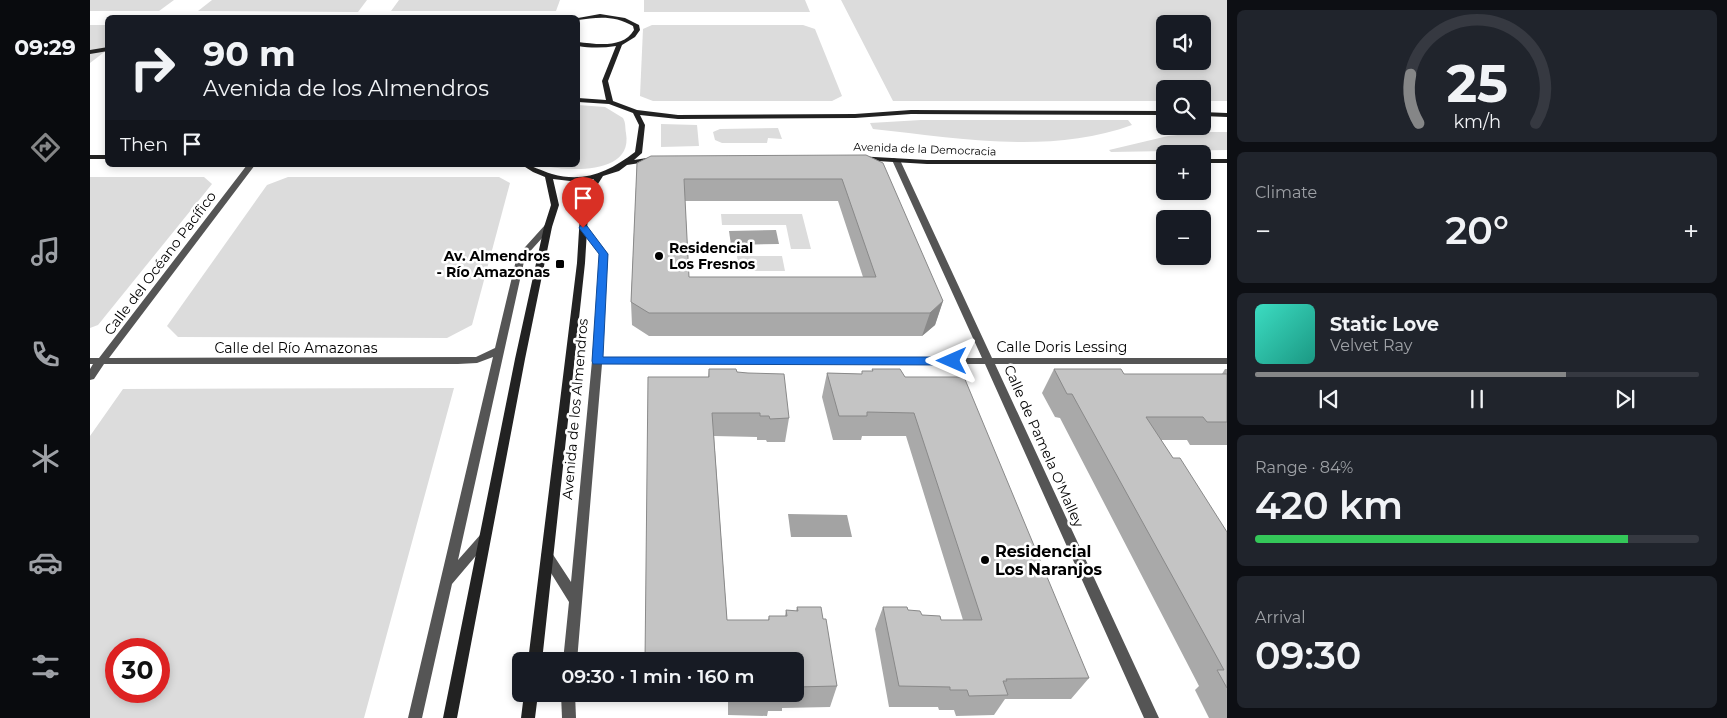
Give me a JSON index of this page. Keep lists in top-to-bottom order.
{
  "streets": {
    "street": [
      "Avenida de la Democracia",
      "Calle del Océano Pacífico",
      "Calle Doris Lessing",
      "Calle del Río Amazonas",
      "Avenida de los Almendros",
      "Calle de Pamela O'Malley"
    ]
  },
  "crossings": [
    ["Avenida de la Democracia", "Calle de Pamela O'Malley"],
    ["Calle del Océano Pacífico", "Calle del Río Amazonas"],
    ["Calle Doris Lessing", "Avenida de los Almendros"],
    ["Calle Doris Lessing", "Calle de Pamela O'Malley"]
  ],
  "places": {
    "other": ["Residencial Los Fresnos", "Residencial Los Naranjos"],
    "transit": ["Av. Almendros - Río Amazonas"]
  },
  "page": {
    "tabs": "09:29",
    "map_buttons": ["+", "−"],
    "turn": ["90 m", "Avenida de los Almendros"],
    "then": "Then",
    "tile": [
      "Climate",
      ["Range · 84%", "420 km"],
      ["Arrival", "09:30"]
    ],
    "heat": ["−", "20°", "+"],
    "song": ["Static Love", "Velvet Ray"],
    "limit": "30",
    "trip": "09:30 · 1 min · 160 m",
    "gauge": ["25", "km/h"]
  }
}
